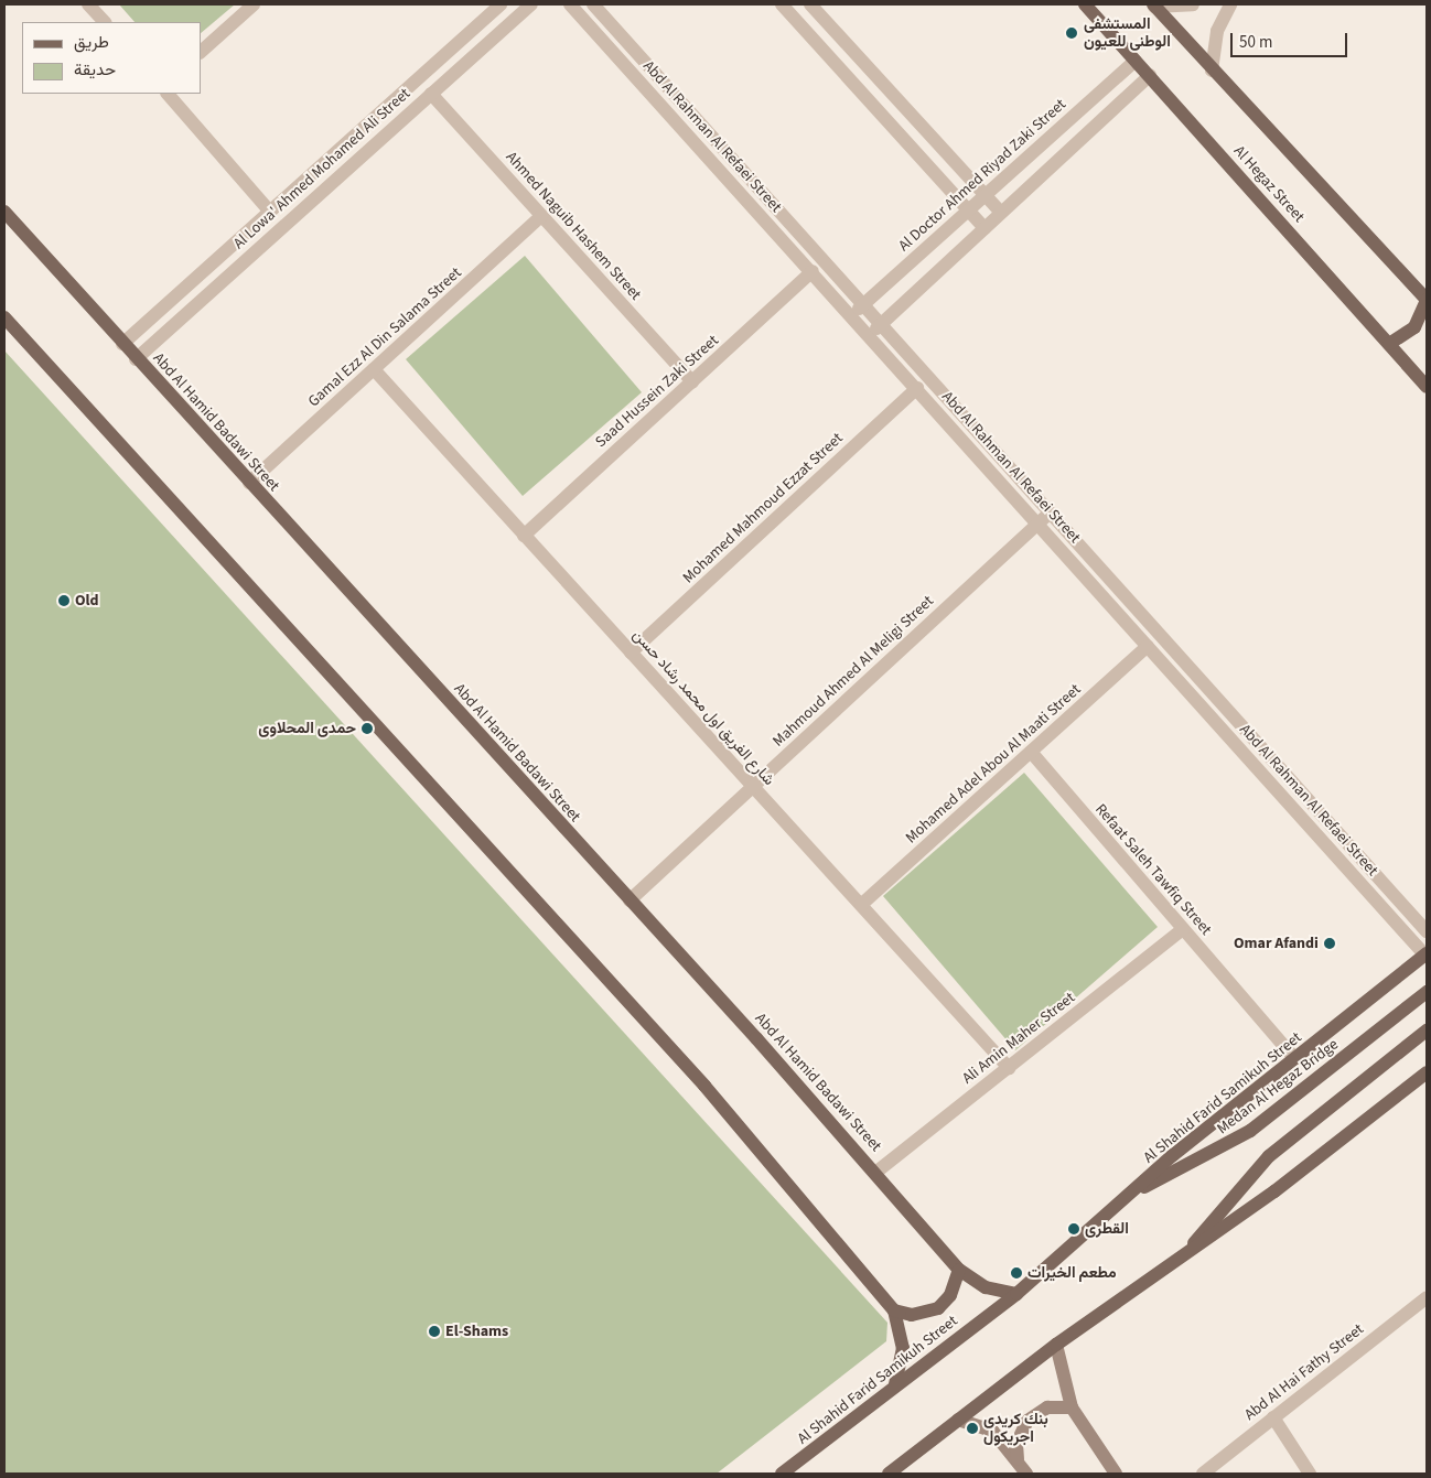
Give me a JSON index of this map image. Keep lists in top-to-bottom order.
{
  "streets": {
    "main road": [
      "Al Hegaz Street",
      "Abd Al Hamid Badawi Street",
      "Medan Al Hegaz Bridge",
      "Al Shahid Farid Samikuh Street"
    ],
    "street": [
      "Abd Al Rahman Al Refaei Street",
      "Al Lowa' Ahmed Mohamed Ali Street",
      "Al Doctor Ahmed Riyad Zaki Street",
      "Ahmed Naguib Hashem Street",
      "Gamal Ezz Al Din Salama Street",
      "Saad Hussein Zaki Street",
      "Mohamed Mahmoud Ezzat Street",
      "Mahmoud Ahmed Al Meligi Street",
      "شارع الفريق اول محمد رشاد حسن",
      "Mohamed Adel Abou Al Maati Street",
      "Refaat Saleh Tawfiq Street",
      "Ali Amin Maher Street",
      "Abd Al Hai Fathy Street"
    ]
  },
  "crossings": [
    ["Abd Al Rahman Al Refaei Street", "Al Doctor Ahmed Riyad Zaki Street"],
    ["Abd Al Rahman Al Refaei Street", "Saad Hussein Zaki Street"],
    ["Abd Al Rahman Al Refaei Street", "Mohamed Mahmoud Ezzat Street"],
    ["Abd Al Rahman Al Refaei Street", "Mahmoud Ahmed Al Meligi Street"],
    ["Abd Al Rahman Al Refaei Street", "Mohamed Adel Abou Al Maati Street"],
    ["Abd Al Rahman Al Refaei Street", "Al Shahid Farid Samikuh Street"],
    ["Al Lowa' Ahmed Mohamed Ali Street", "Ahmed Naguib Hashem Street"],
    ["Al Lowa' Ahmed Mohamed Ali Street", "Abd Al Hamid Badawi Street"],
    ["Al Doctor Ahmed Riyad Zaki Street", "Al Hegaz Street"],
    ["Ahmed Naguib Hashem Street", "Gamal Ezz Al Din Salama Street"],
    ["Ahmed Naguib Hashem Street", "Saad Hussein Zaki Street"],
    ["Gamal Ezz Al Din Salama Street", "Abd Al Hamid Badawi Street"],
    ["Gamal Ezz Al Din Salama Street", "شارع الفريق اول محمد رشاد حسن"],
    ["Saad Hussein Zaki Street", "شارع الفريق اول محمد رشاد حسن"],
    ["Abd Al Hamid Badawi Street", "Mahmoud Ahmed Al Meligi Street"],
    ["Abd Al Hamid Badawi Street", "Ali Amin Maher Street"],
    ["Abd Al Hamid Badawi Street", "Al Shahid Farid Samikuh Street"],
    ["Mohamed Mahmoud Ezzat Street", "شارع الفريق اول محمد رشاد حسن"],
    ["Mahmoud Ahmed Al Meligi Street", "شارع الفريق اول محمد رشاد حسن"],
    ["شارع الفريق اول محمد رشاد حسن", "Mohamed Adel Abou Al Maati Street"],
    ["شارع الفريق اول محمد رشاد حسن", "Ali Amin Maher Street"],
    ["Mohamed Adel Abou Al Maati Street", "Refaat Saleh Tawfiq Street"],
    ["Refaat Saleh Tawfiq Street", "Ali Amin Maher Street"],
    ["Refaat Saleh Tawfiq Street", "Al Shahid Farid Samikuh Street"],
    ["Medan Al Hegaz Bridge", "Al Shahid Farid Samikuh Street"]
  ],
  "places": [
    "المستشفى الوطنى للعيون",
    "Old",
    "حمدى المحلاوى",
    "Omar Afandi",
    "القطرى",
    "مطعم الخيرات",
    "El-Shams",
    "بنك كريدى اجريكول"
  ],
  "legend": ["طريق", "حديقة"],
  "scale_bar": "50 m"
}
